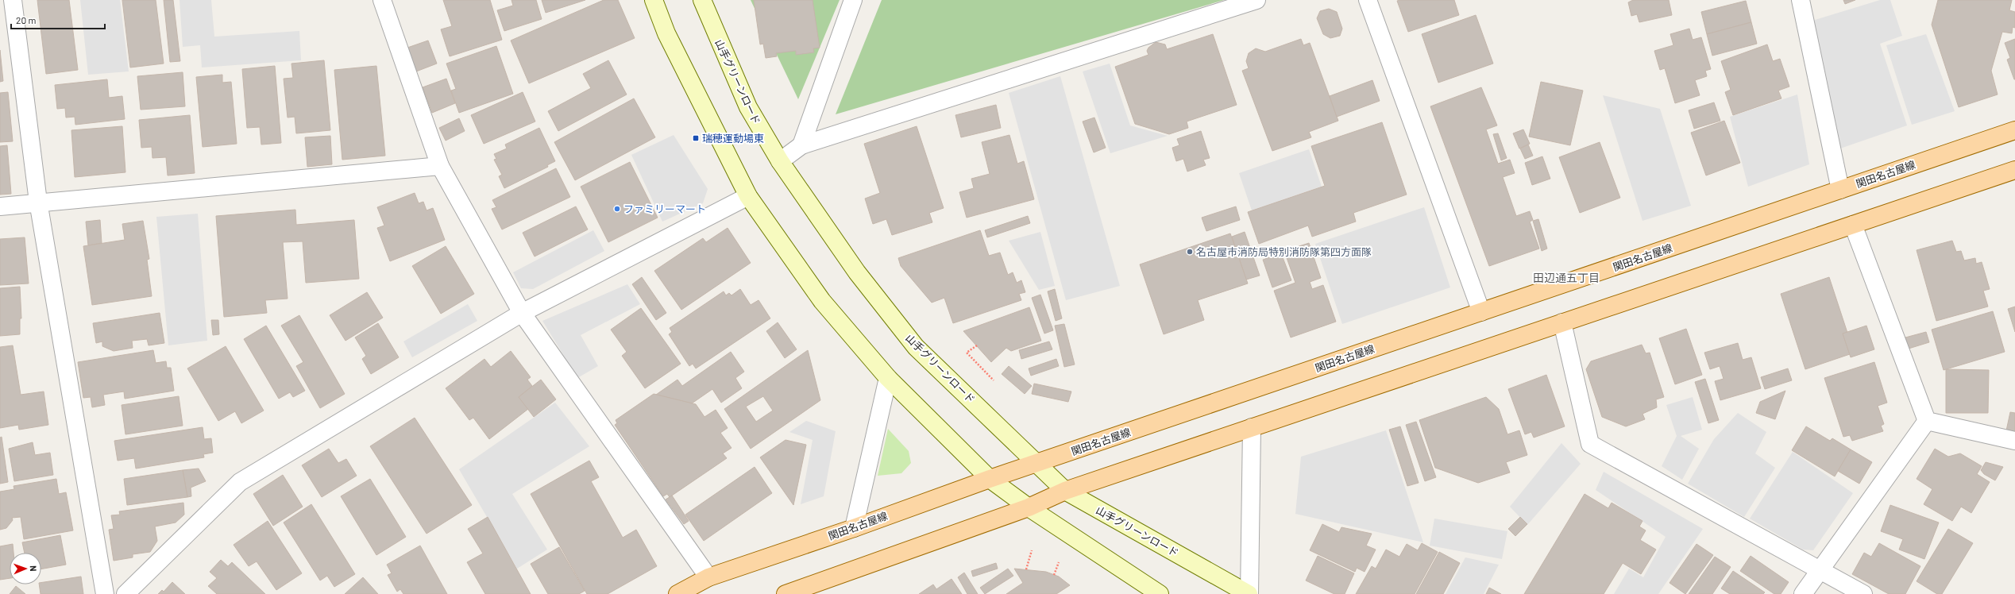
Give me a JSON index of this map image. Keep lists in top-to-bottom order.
{
  "streets": {
    "main road": ["関田名古屋線"],
    "street": ["山手グリーンロード"]
  },
  "crossings": [
    ["山手グリーンロード", "関田名古屋線"]
  ],
  "districts": ["田辺通五丁目"],
  "places": {
    "transit": ["瑞穂運動場東"],
    "other": ["ファミリーマート", "名古屋市消防局特別消防隊第四方面隊"]
  },
  "scale_bar": "20 m",
  "north": "right"
}
